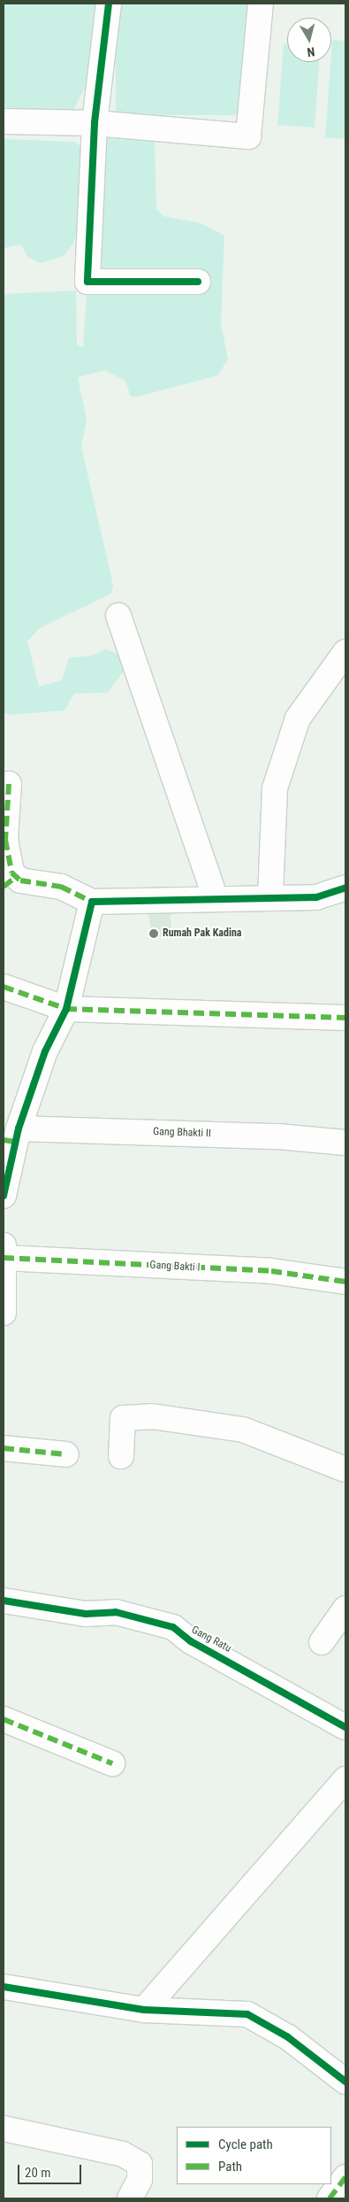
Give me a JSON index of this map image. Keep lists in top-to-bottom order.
{
  "streets": {
    "street": ["Gang Bhakti II", "Gang Bakti I", "Gang Ratu"]
  },
  "places": ["Rumah Pak Kadina"],
  "legend": ["Cycle path", "Path"],
  "scale_bar": "20 m",
  "north": "bottom"
}
